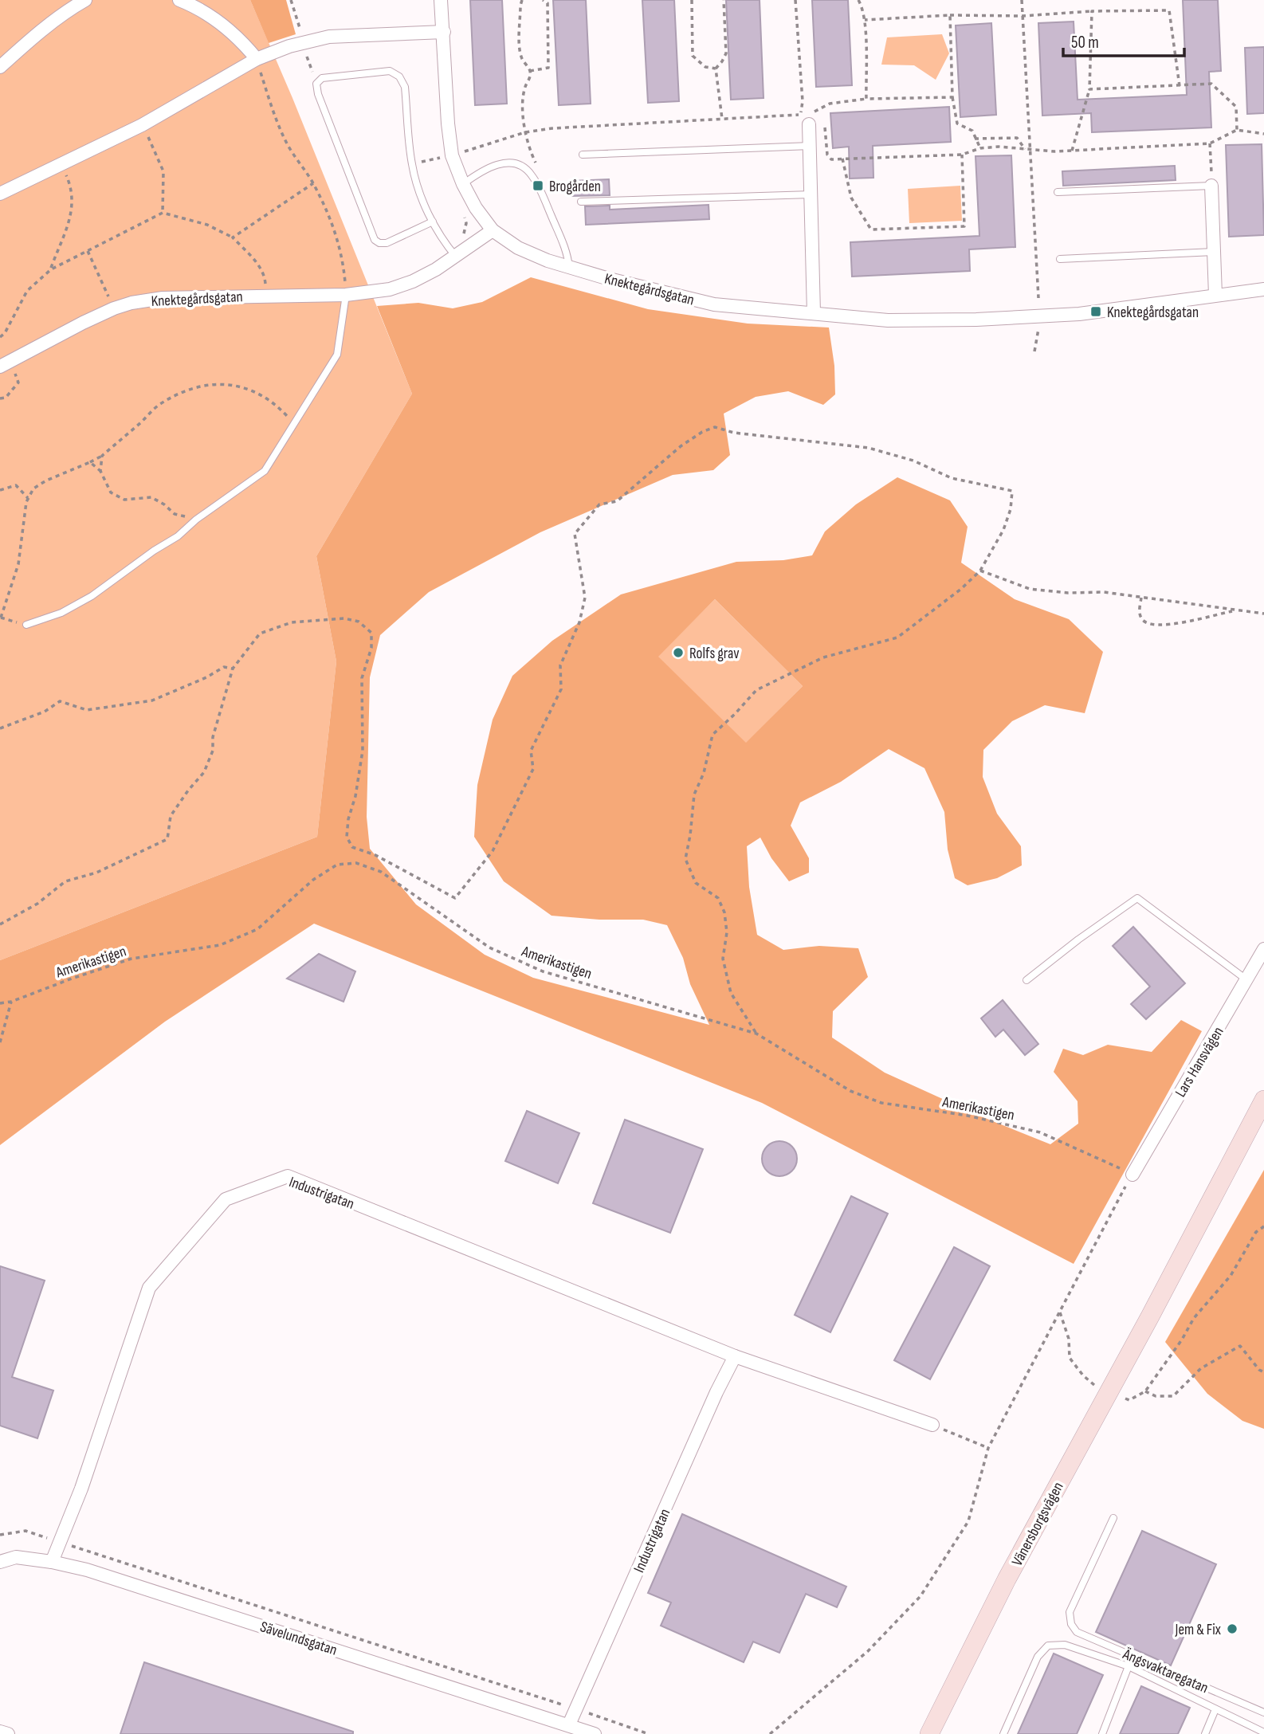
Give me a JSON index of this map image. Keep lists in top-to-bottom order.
{
  "streets": {
    "main road": ["Vänersborgsvägen"],
    "street": [
      "Knektegårdsgatan",
      "Lars Hansvägen",
      "Industrigatan",
      "Sävelundsgatan"
    ],
    "lane": ["Ängsvaktaregatan"],
    "path": ["Amerikastigen"]
  },
  "crossings": [
    ["Amerikastigen", "Lars Hansvägen"],
    ["Industrigatan", "Sävelundsgatan"]
  ],
  "places": {
    "transit": ["Brogården", "Knektegårdsgatan"],
    "other": ["Rolfs grav", "Jem & Fix"]
  },
  "scale_bar": "50 m"
}
